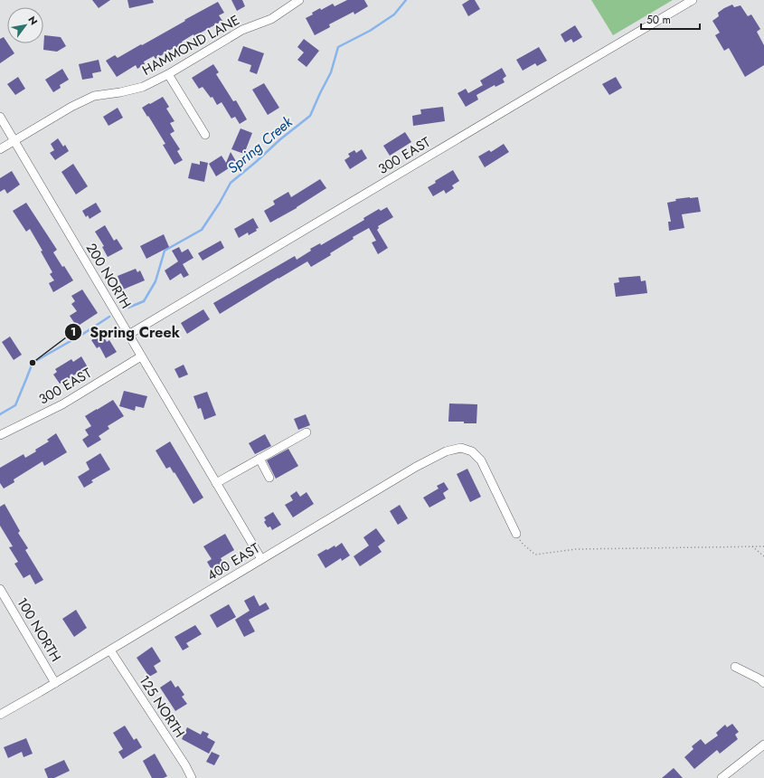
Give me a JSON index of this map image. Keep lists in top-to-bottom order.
{
  "streets": {
    "street": [
      "HAMMOND LANE",
      "300 EAST",
      "200 NORTH",
      "400 EAST",
      "100 NORTH",
      "125 NORTH"
    ]
  },
  "crossings": [
    ["HAMMOND LANE", "200 NORTH"],
    ["300 EAST", "200 NORTH"],
    ["200 NORTH", "400 EAST"],
    ["400 EAST", "100 NORTH"],
    ["400 EAST", "125 NORTH"]
  ],
  "water": ["Spring Creek"],
  "places": ["Spring Creek"],
  "scale_bar": "50 m",
  "north": "top right"
}
